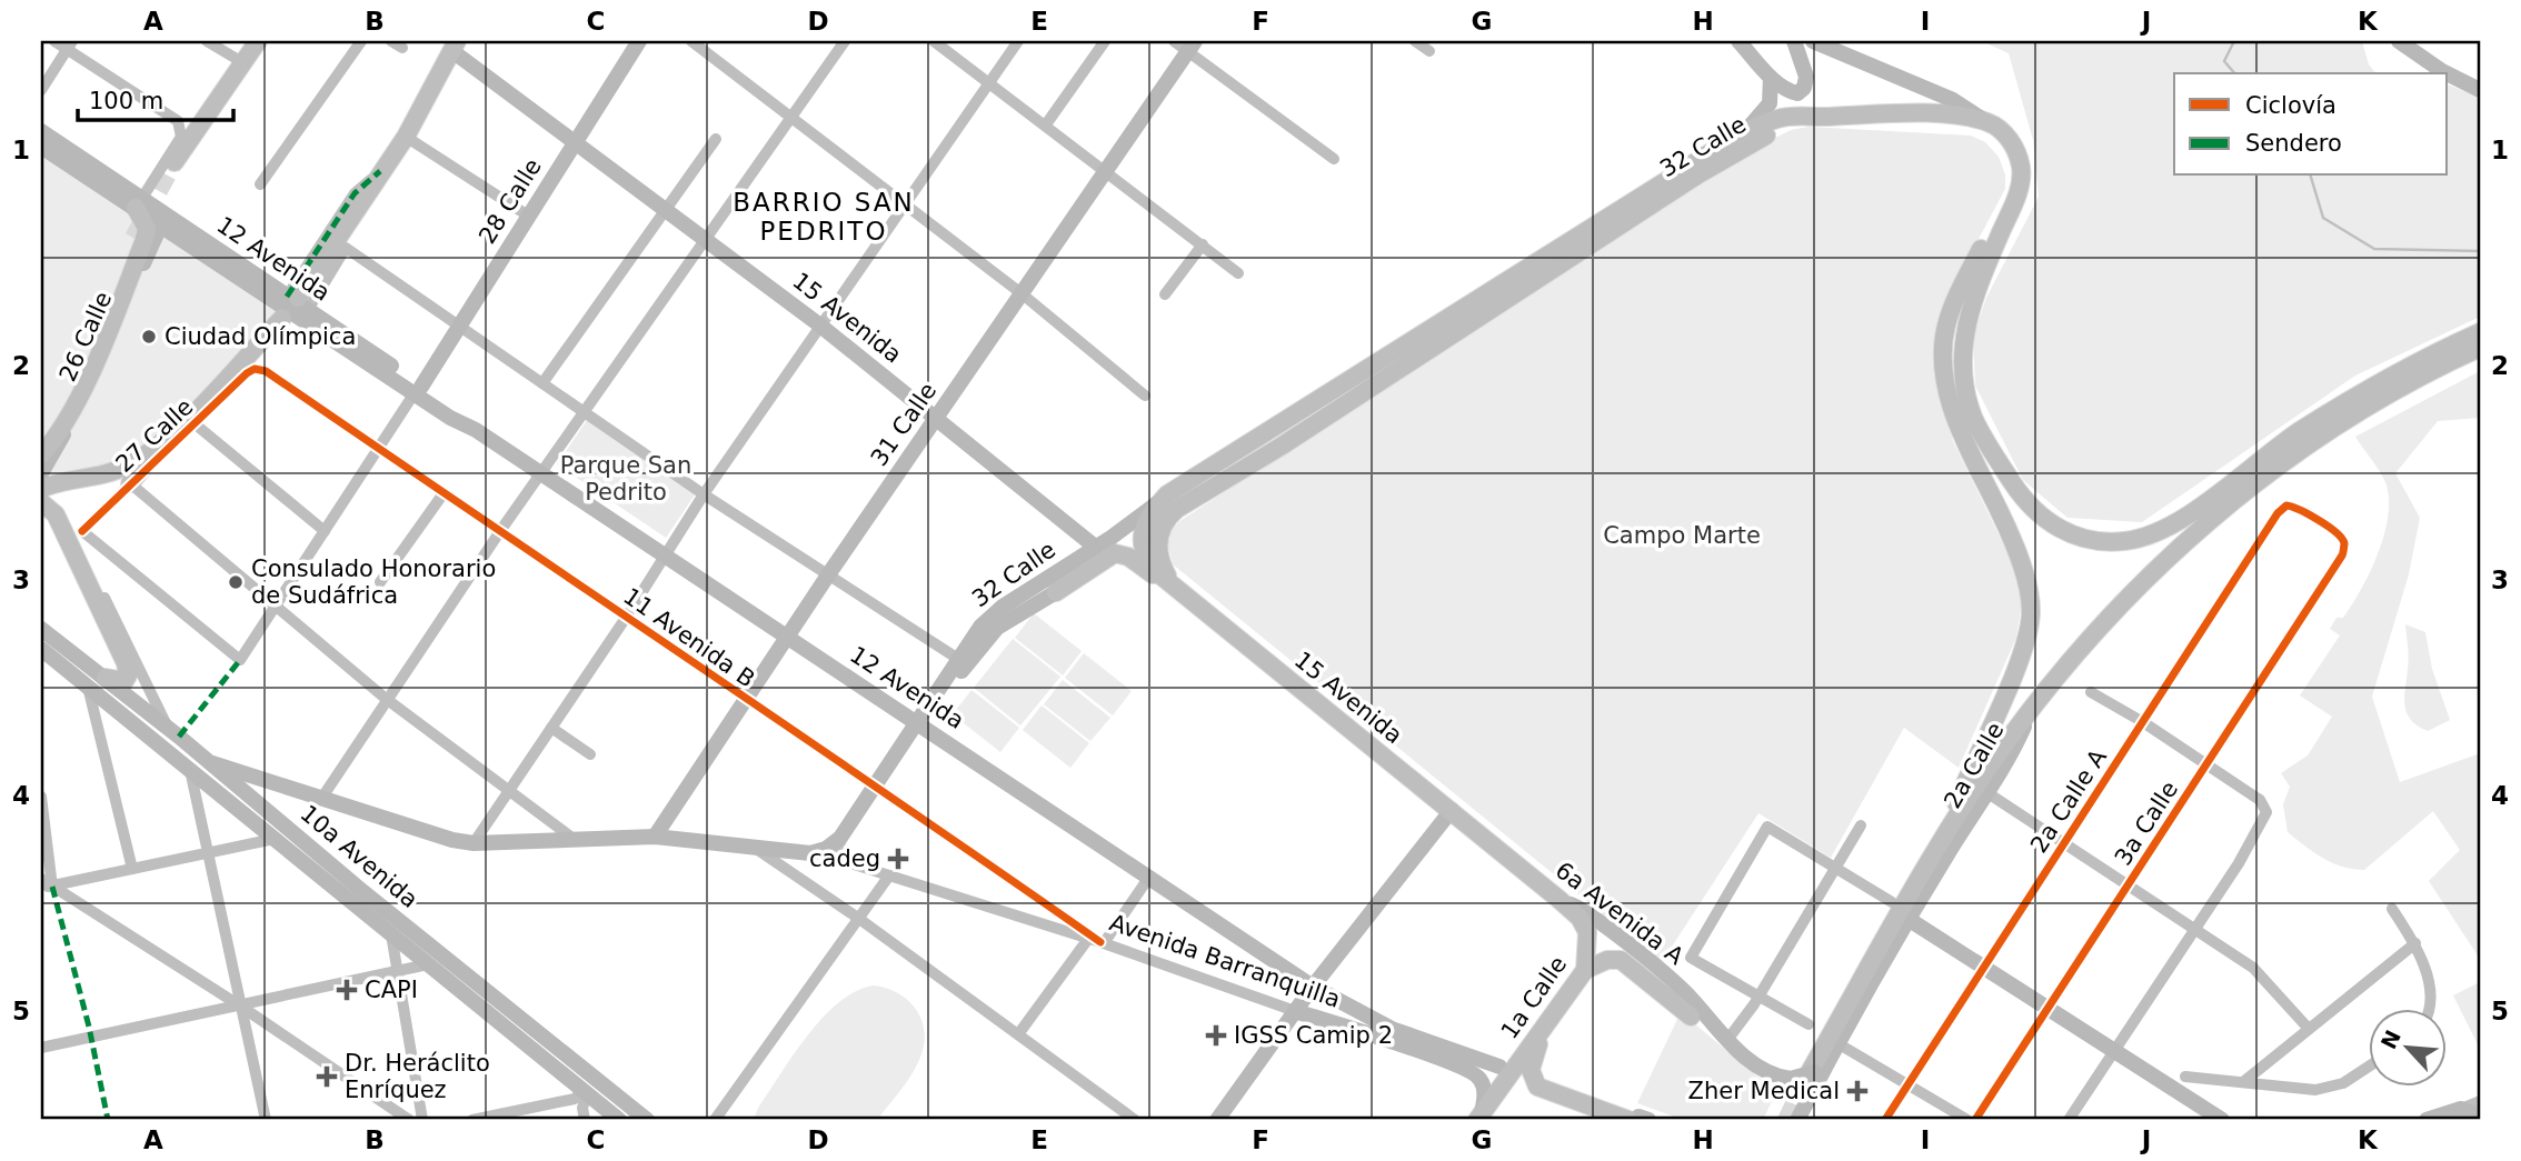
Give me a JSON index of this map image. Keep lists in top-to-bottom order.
{
  "streets": {
    "main road": [
      "32 Calle",
      "28 Calle",
      "12 Avenida",
      "15 Avenida",
      "26 Calle",
      "31 Calle",
      "27 Calle",
      "2a Calle",
      "10a Avenida",
      "6a Avenida A",
      "Avenida Barranquilla",
      "1a Calle"
    ],
    "street": ["11 Avenida B", "2a Calle A", "3a Calle"]
  },
  "crossings": [
    ["32 Calle", "12 Avenida"],
    ["32 Calle", "15 Avenida"],
    ["32 Calle", "11 Avenida B"],
    ["32 Calle", "Avenida Barranquilla"],
    ["28 Calle", "12 Avenida"],
    ["28 Calle", "15 Avenida"],
    ["28 Calle", "27 Calle"],
    ["28 Calle", "11 Avenida B"],
    ["12 Avenida", "26 Calle"],
    ["12 Avenida", "31 Calle"],
    ["15 Avenida", "31 Calle"],
    ["15 Avenida", "6a Avenida A"],
    ["31 Calle", "11 Avenida B"],
    ["27 Calle", "11 Avenida B"],
    ["11 Avenida B", "Avenida Barranquilla"],
    ["2a Calle", "6a Avenida A"],
    ["2a Calle A", "3a Calle"],
    ["6a Avenida A", "1a Calle"],
    ["Avenida Barranquilla", "1a Calle"]
  ],
  "districts": ["BARRIO SAN PEDRITO"],
  "parks": ["Parque San Pedrito", "Campo Marte"],
  "places": {
    "other": ["Ciudad Olímpica", "Consulado Honorario de Sudáfrica"],
    "health": [
      "cadeg",
      "CAPI",
      "IGSS Camip 2",
      "Dr. Heráclito Enríquez",
      "Zher Medical"
    ]
  },
  "legend": ["Ciclovía", "Sendero"],
  "scale_bar": "100 m",
  "north": "top left",
  "grid": {
    "columns": [
      "A",
      "B",
      "C",
      "D",
      "E",
      "F",
      "G",
      "H",
      "I",
      "J",
      "K"
    ],
    "rows": [
      "1",
      "2",
      "3",
      "4",
      "5"
    ]
  }
}
